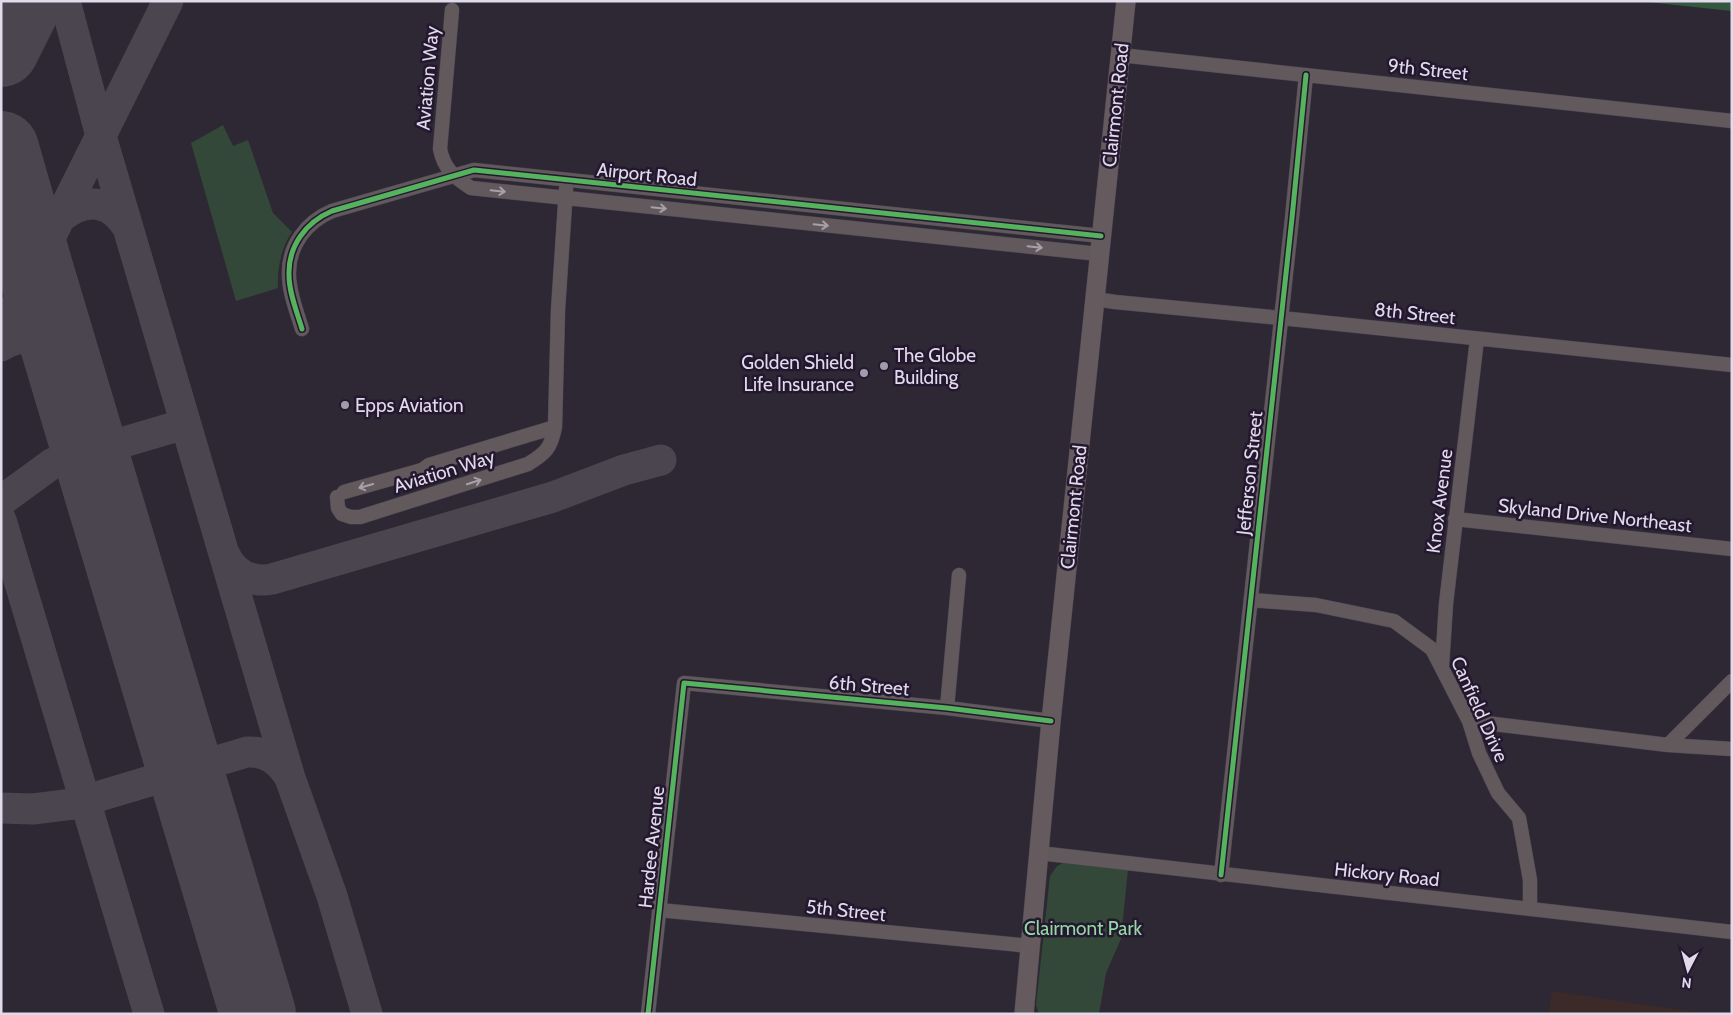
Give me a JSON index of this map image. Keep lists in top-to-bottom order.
{
  "streets": {
    "main road": ["Clairmont Road"],
    "street": [
      "9th Street",
      "Aviation Way",
      "Airport Road",
      "8th Street",
      "Jefferson Street",
      "Knox Avenue",
      "Skyland Drive Northeast",
      "6th Street",
      "Canfield Drive",
      "Hardee Avenue",
      "Hickory Road",
      "5th Street"
    ]
  },
  "crossings": [
    ["9th Street", "Clairmont Road"],
    ["9th Street", "Jefferson Street"],
    ["Aviation Way", "Airport Road"],
    ["Clairmont Road", "Airport Road"],
    ["Clairmont Road", "8th Street"],
    ["Clairmont Road", "6th Street"],
    ["Clairmont Road", "Hickory Road"],
    ["Clairmont Road", "5th Street"],
    ["8th Street", "Jefferson Street"],
    ["8th Street", "Knox Avenue"],
    ["Jefferson Street", "Canfield Drive"],
    ["Jefferson Street", "Hickory Road"],
    ["Knox Avenue", "Skyland Drive Northeast"],
    ["Knox Avenue", "Canfield Drive"],
    ["6th Street", "Hardee Avenue"],
    ["Canfield Drive", "Hickory Road"],
    ["Hardee Avenue", "5th Street"]
  ],
  "parks": ["Clairmont Park"],
  "places": ["The Globe Building", "Golden Shield Life Insurance", "Epps Aviation"],
  "north": "bottom"
}
